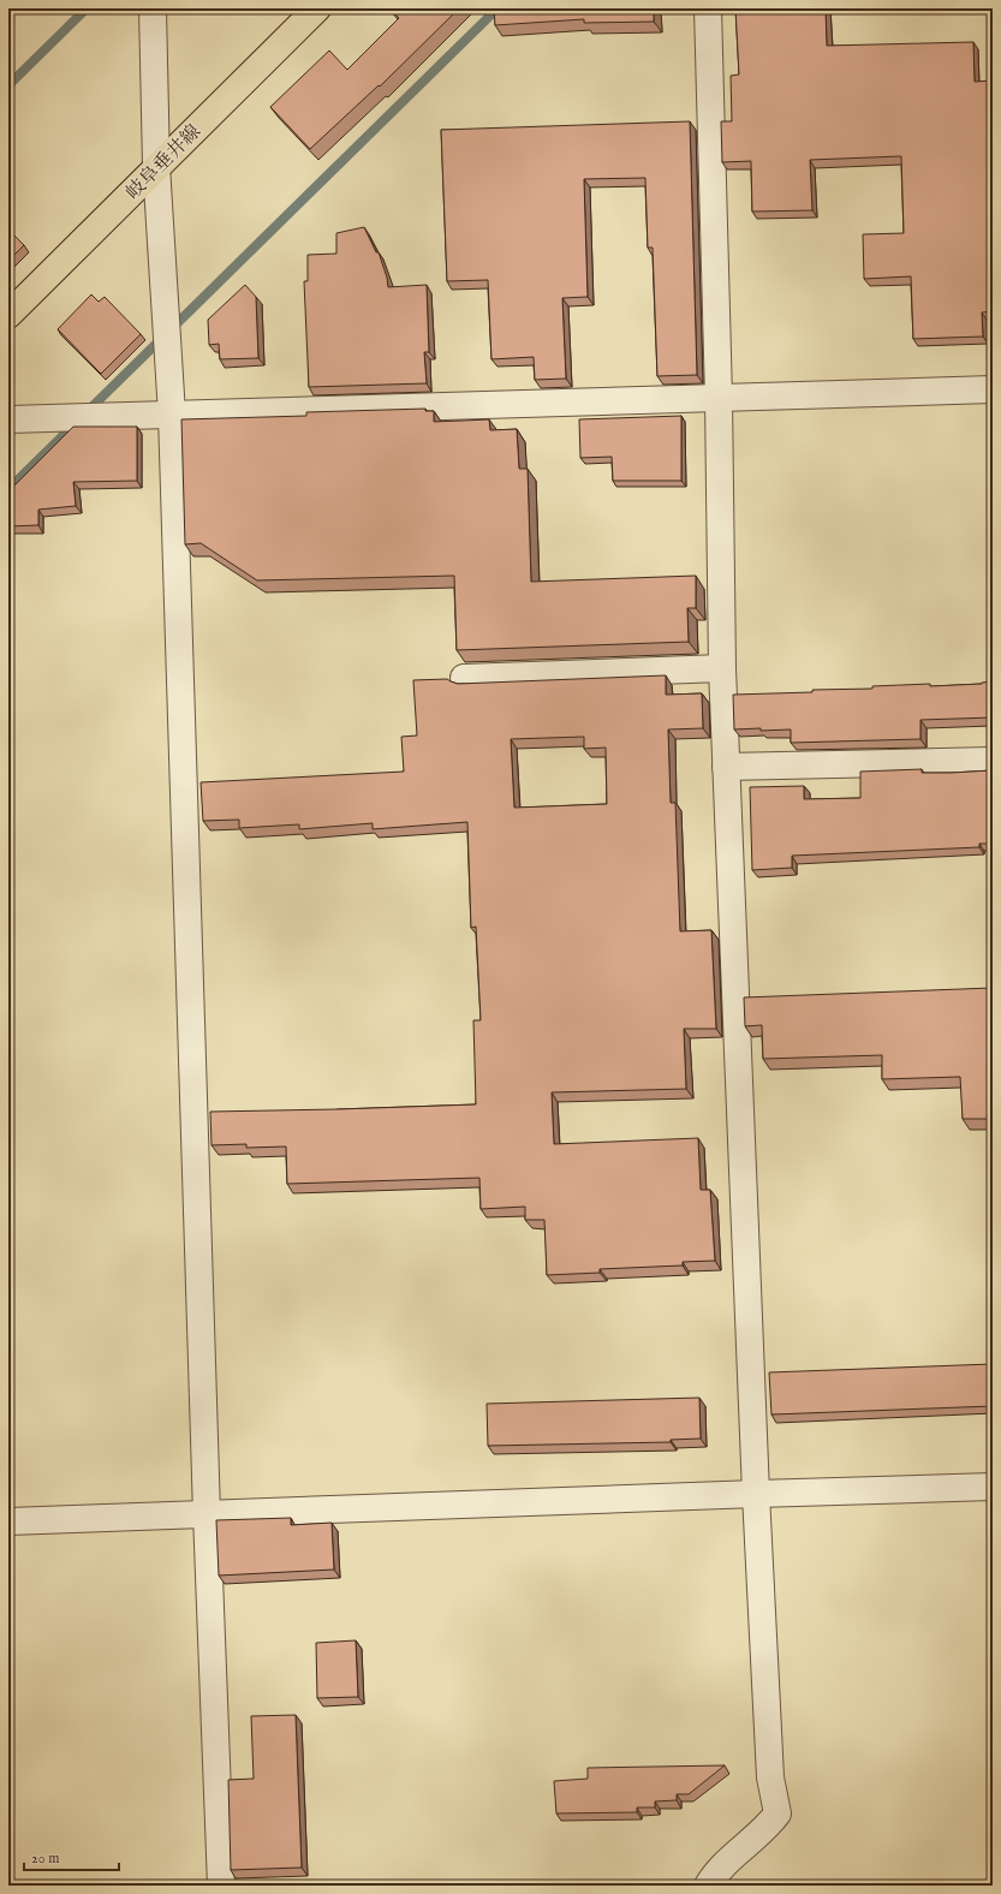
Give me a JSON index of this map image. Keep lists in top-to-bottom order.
{
  "streets": {
    "main road": ["岐阜垂井線"]
  },
  "scale_bar": "20 m"
}
